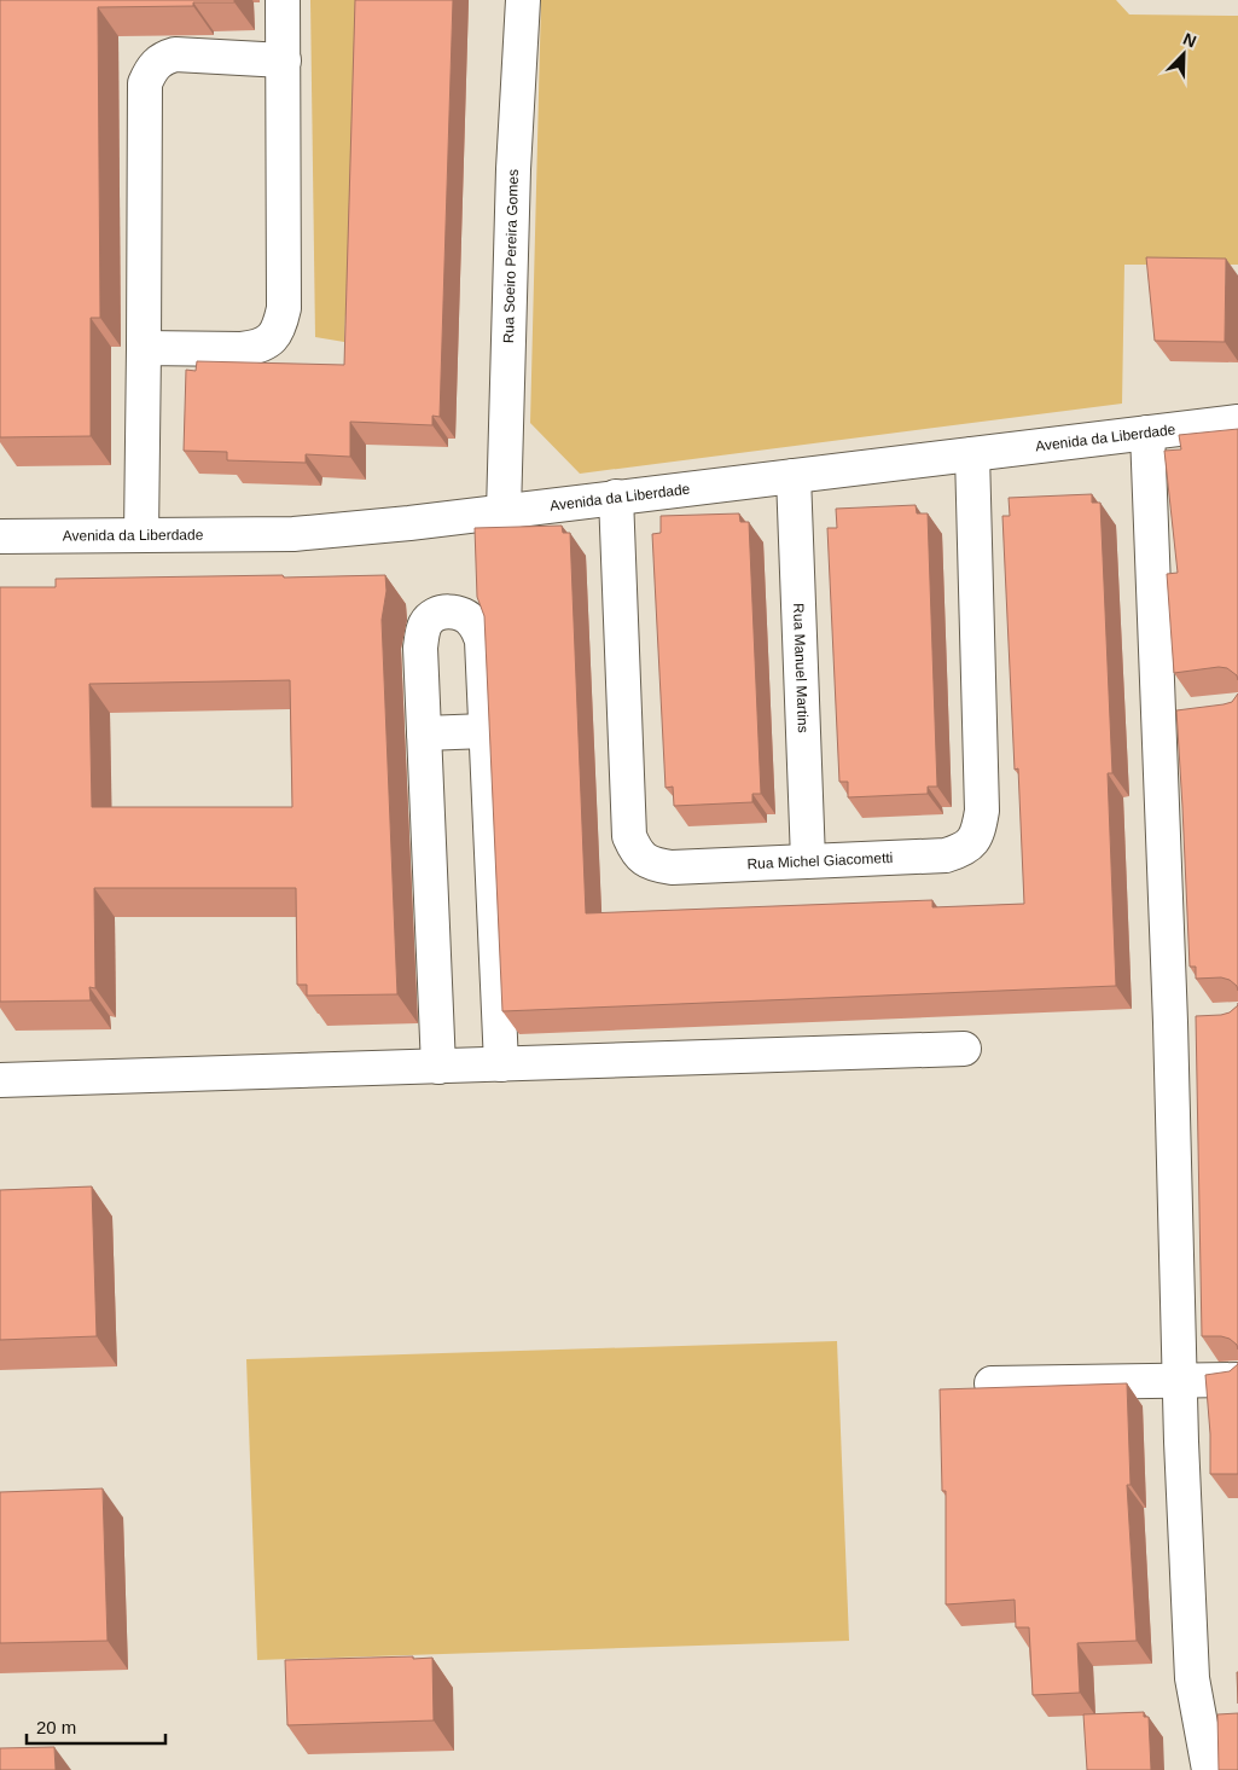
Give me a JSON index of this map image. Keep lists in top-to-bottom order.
{
  "streets": {
    "street": [
      "Rua Soeiro Pereira Gomes",
      "Avenida da Liberdade",
      "Rua Manuel Martins",
      "Rua Michel Giacometti"
    ]
  },
  "crossings": [
    ["Rua Soeiro Pereira Gomes", "Avenida da Liberdade"],
    ["Avenida da Liberdade", "Rua Manuel Martins"],
    ["Avenida da Liberdade", "Rua Michel Giacometti"],
    ["Rua Manuel Martins", "Rua Michel Giacometti"]
  ],
  "scale_bar": "20 m",
  "north": "top right"
}
